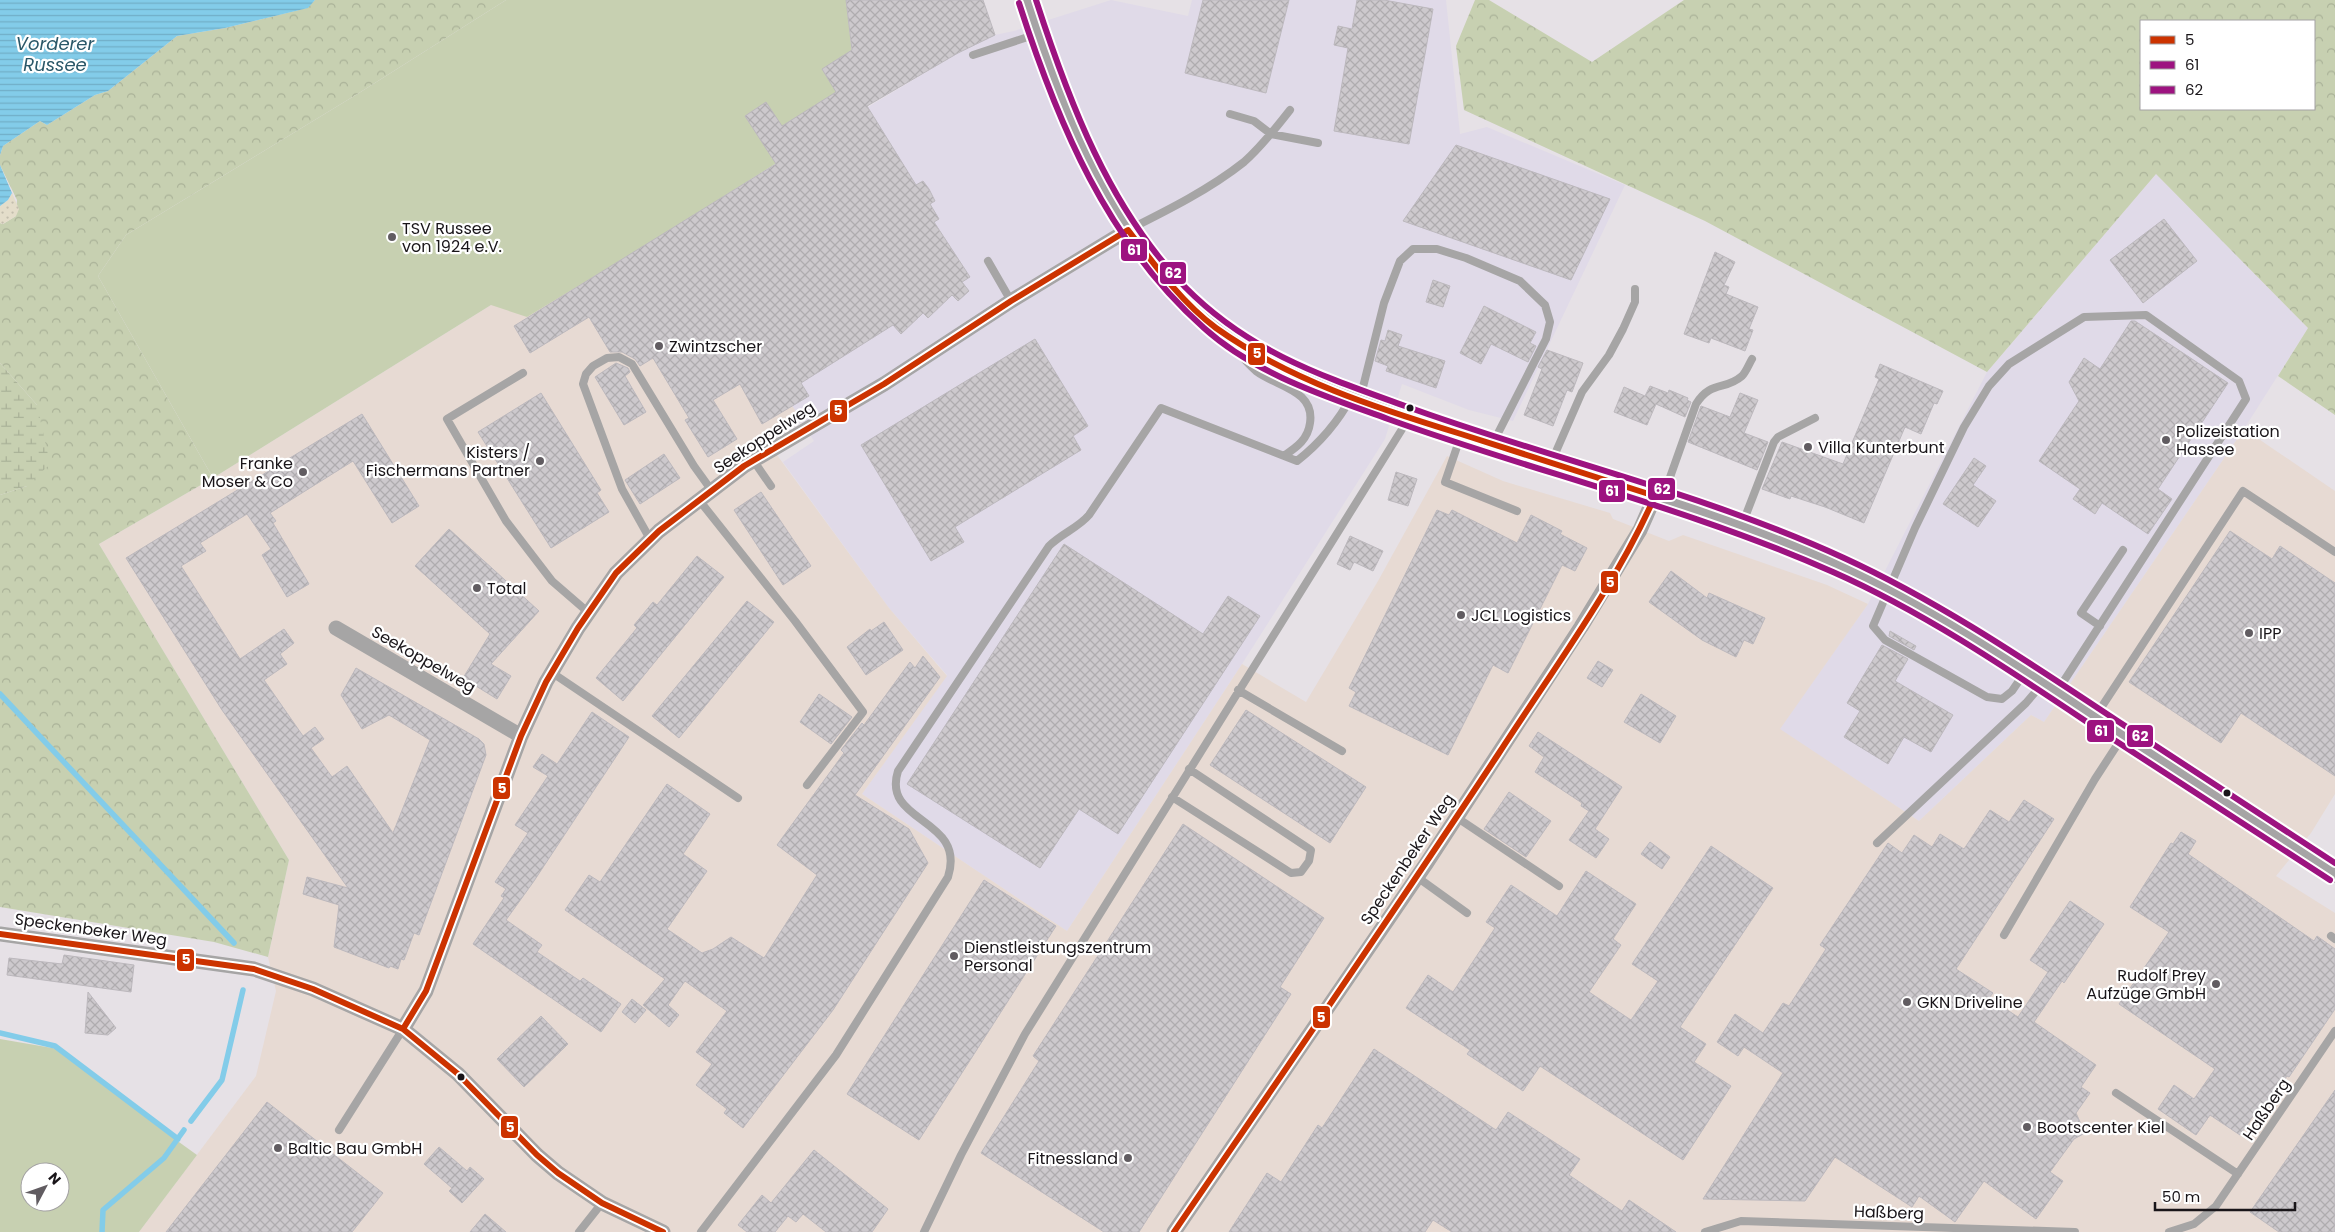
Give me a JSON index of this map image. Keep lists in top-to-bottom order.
{
  "streets": {
    "street": ["Seekoppelweg", "Speckenbeker Weg"],
    "lane": ["Haßberg"]
  },
  "crossings": [
    ["Seekoppelweg", "Speckenbeker Weg"]
  ],
  "water": ["Vorderer Russee"],
  "places": [
    "TSV Russee von 1924 e.V.",
    "Zwintzscher",
    "Polizeistation Hassee",
    "Villa Kunterbunt",
    "Kisters / Fischermans Partner",
    "Franke Moser & Co",
    "Total",
    "JCL Logistics",
    "IPP",
    "Dienstleistungszentrum Personal",
    "Rudolf Prey Aufzüge GmbH",
    "GKN Driveline",
    "Bootscenter Kiel",
    "Baltic Bau GmbH",
    "Fitnessland"
  ],
  "lines": ["transit line 62", "transit line 61", "transit line 5"],
  "legend": ["5", "61", "62"],
  "scale_bar": "50 m",
  "north": "top right"
}
